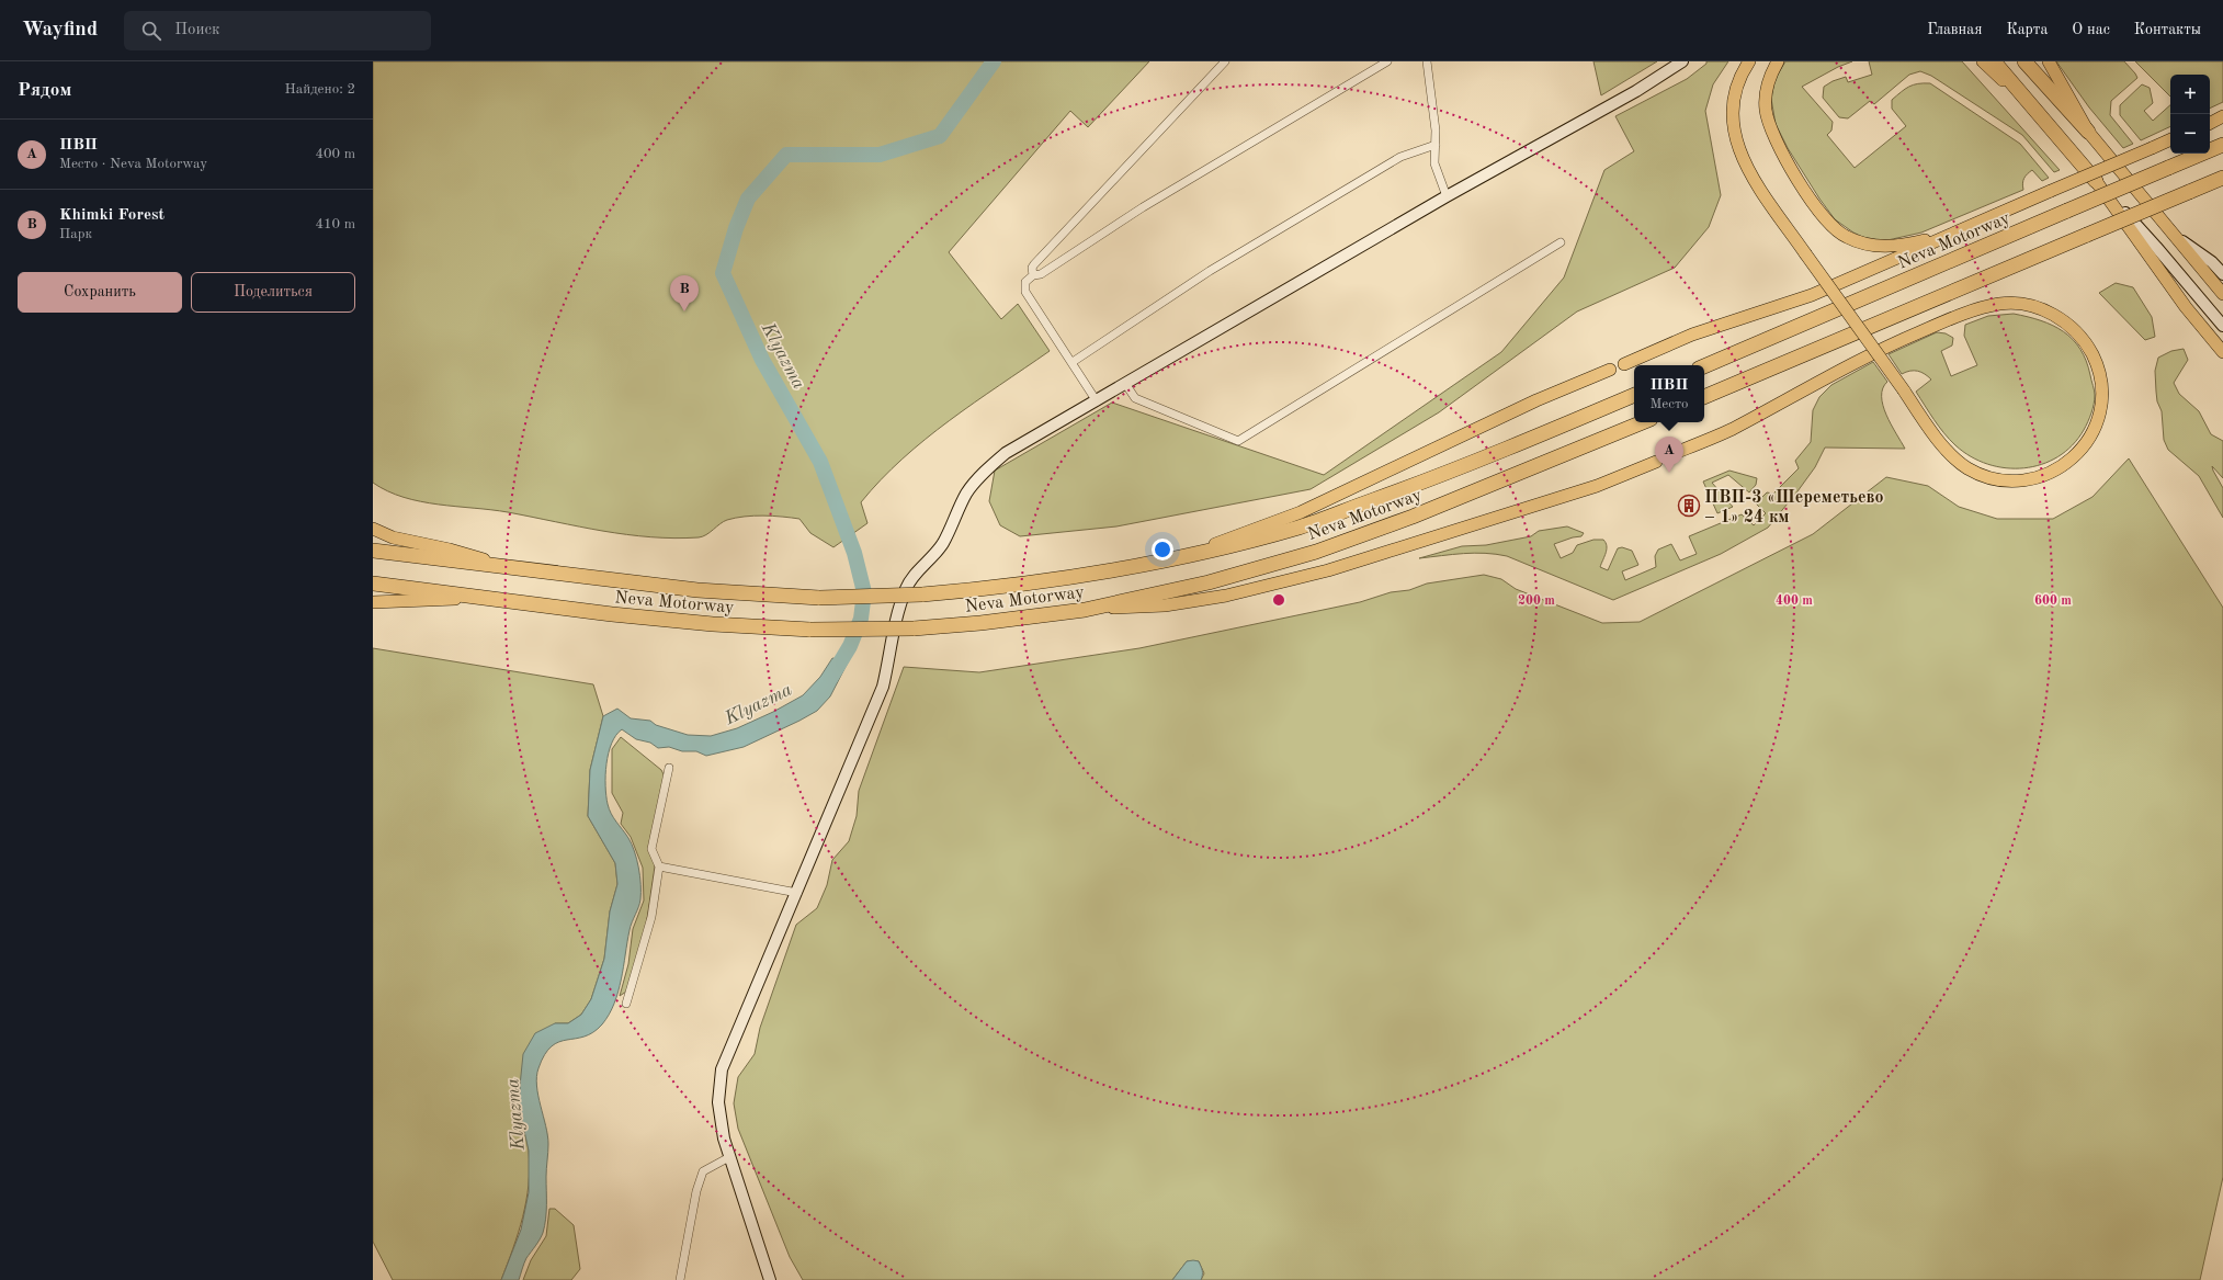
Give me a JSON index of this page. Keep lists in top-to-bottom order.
{
  "streets": {
    "highway": ["Neva Motorway"]
  },
  "water": ["Klyazma"],
  "places": {
    "building": ["ПВП-3 «Шереметьево – 1» 24 км"]
  },
  "page": {
    "header": "Wayfind",
    "search": "Поиск",
    "nav": [
      "Главная",
      "Карта",
      "О нас",
      "Контакты"
    ],
    "heading": ["Рядом", "Найдено: 2"],
    "map_buttons": ["+", "−"],
    "list": [
      {
        "mark": "A",
        "name": "ПВП",
        "note": "Место · Neva Motorway",
        "value": "400 m"
      },
      {
        "mark": "B",
        "name": "Khimki Forest",
        "note": "Парк",
        "value": "410 m"
      }
    ],
    "buttons": ["Сохранить", "Поделиться"],
    "pins": ["B", "A"],
    "popup": ["ПВП", "Место"]
  },
  "rings": ["200 m", "400 m", "600 m"]
}
